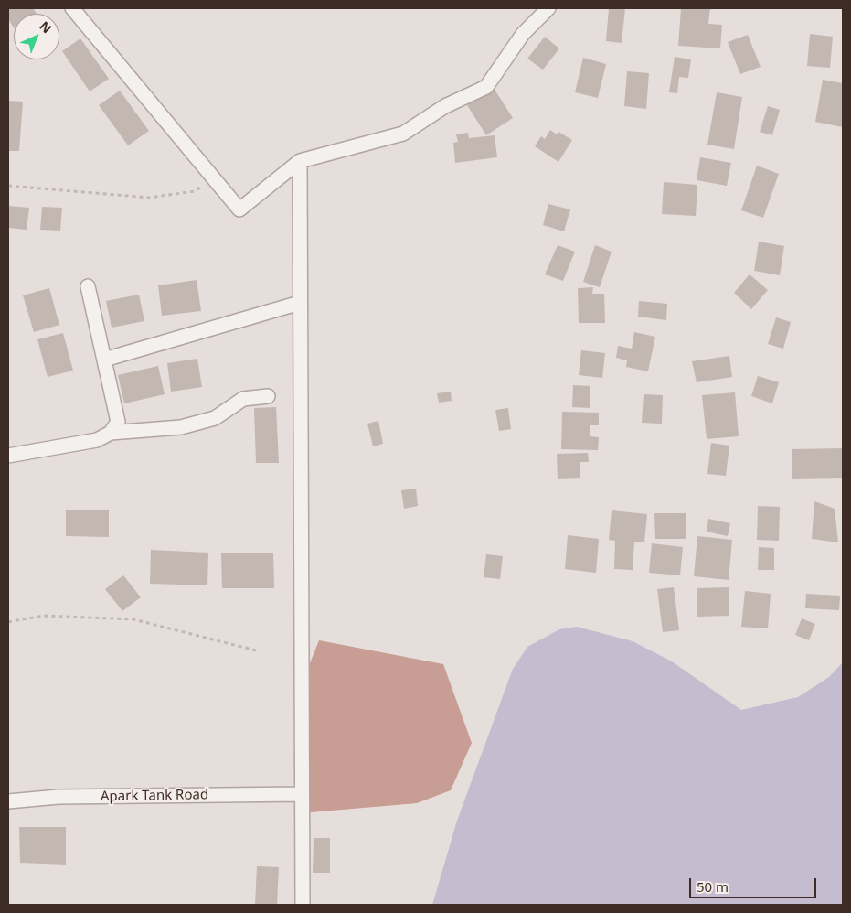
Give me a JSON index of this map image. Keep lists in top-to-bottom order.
{
  "streets": {
    "street": ["Apark Tank Road"]
  },
  "scale_bar": "50 m",
  "north": "top right"
}
